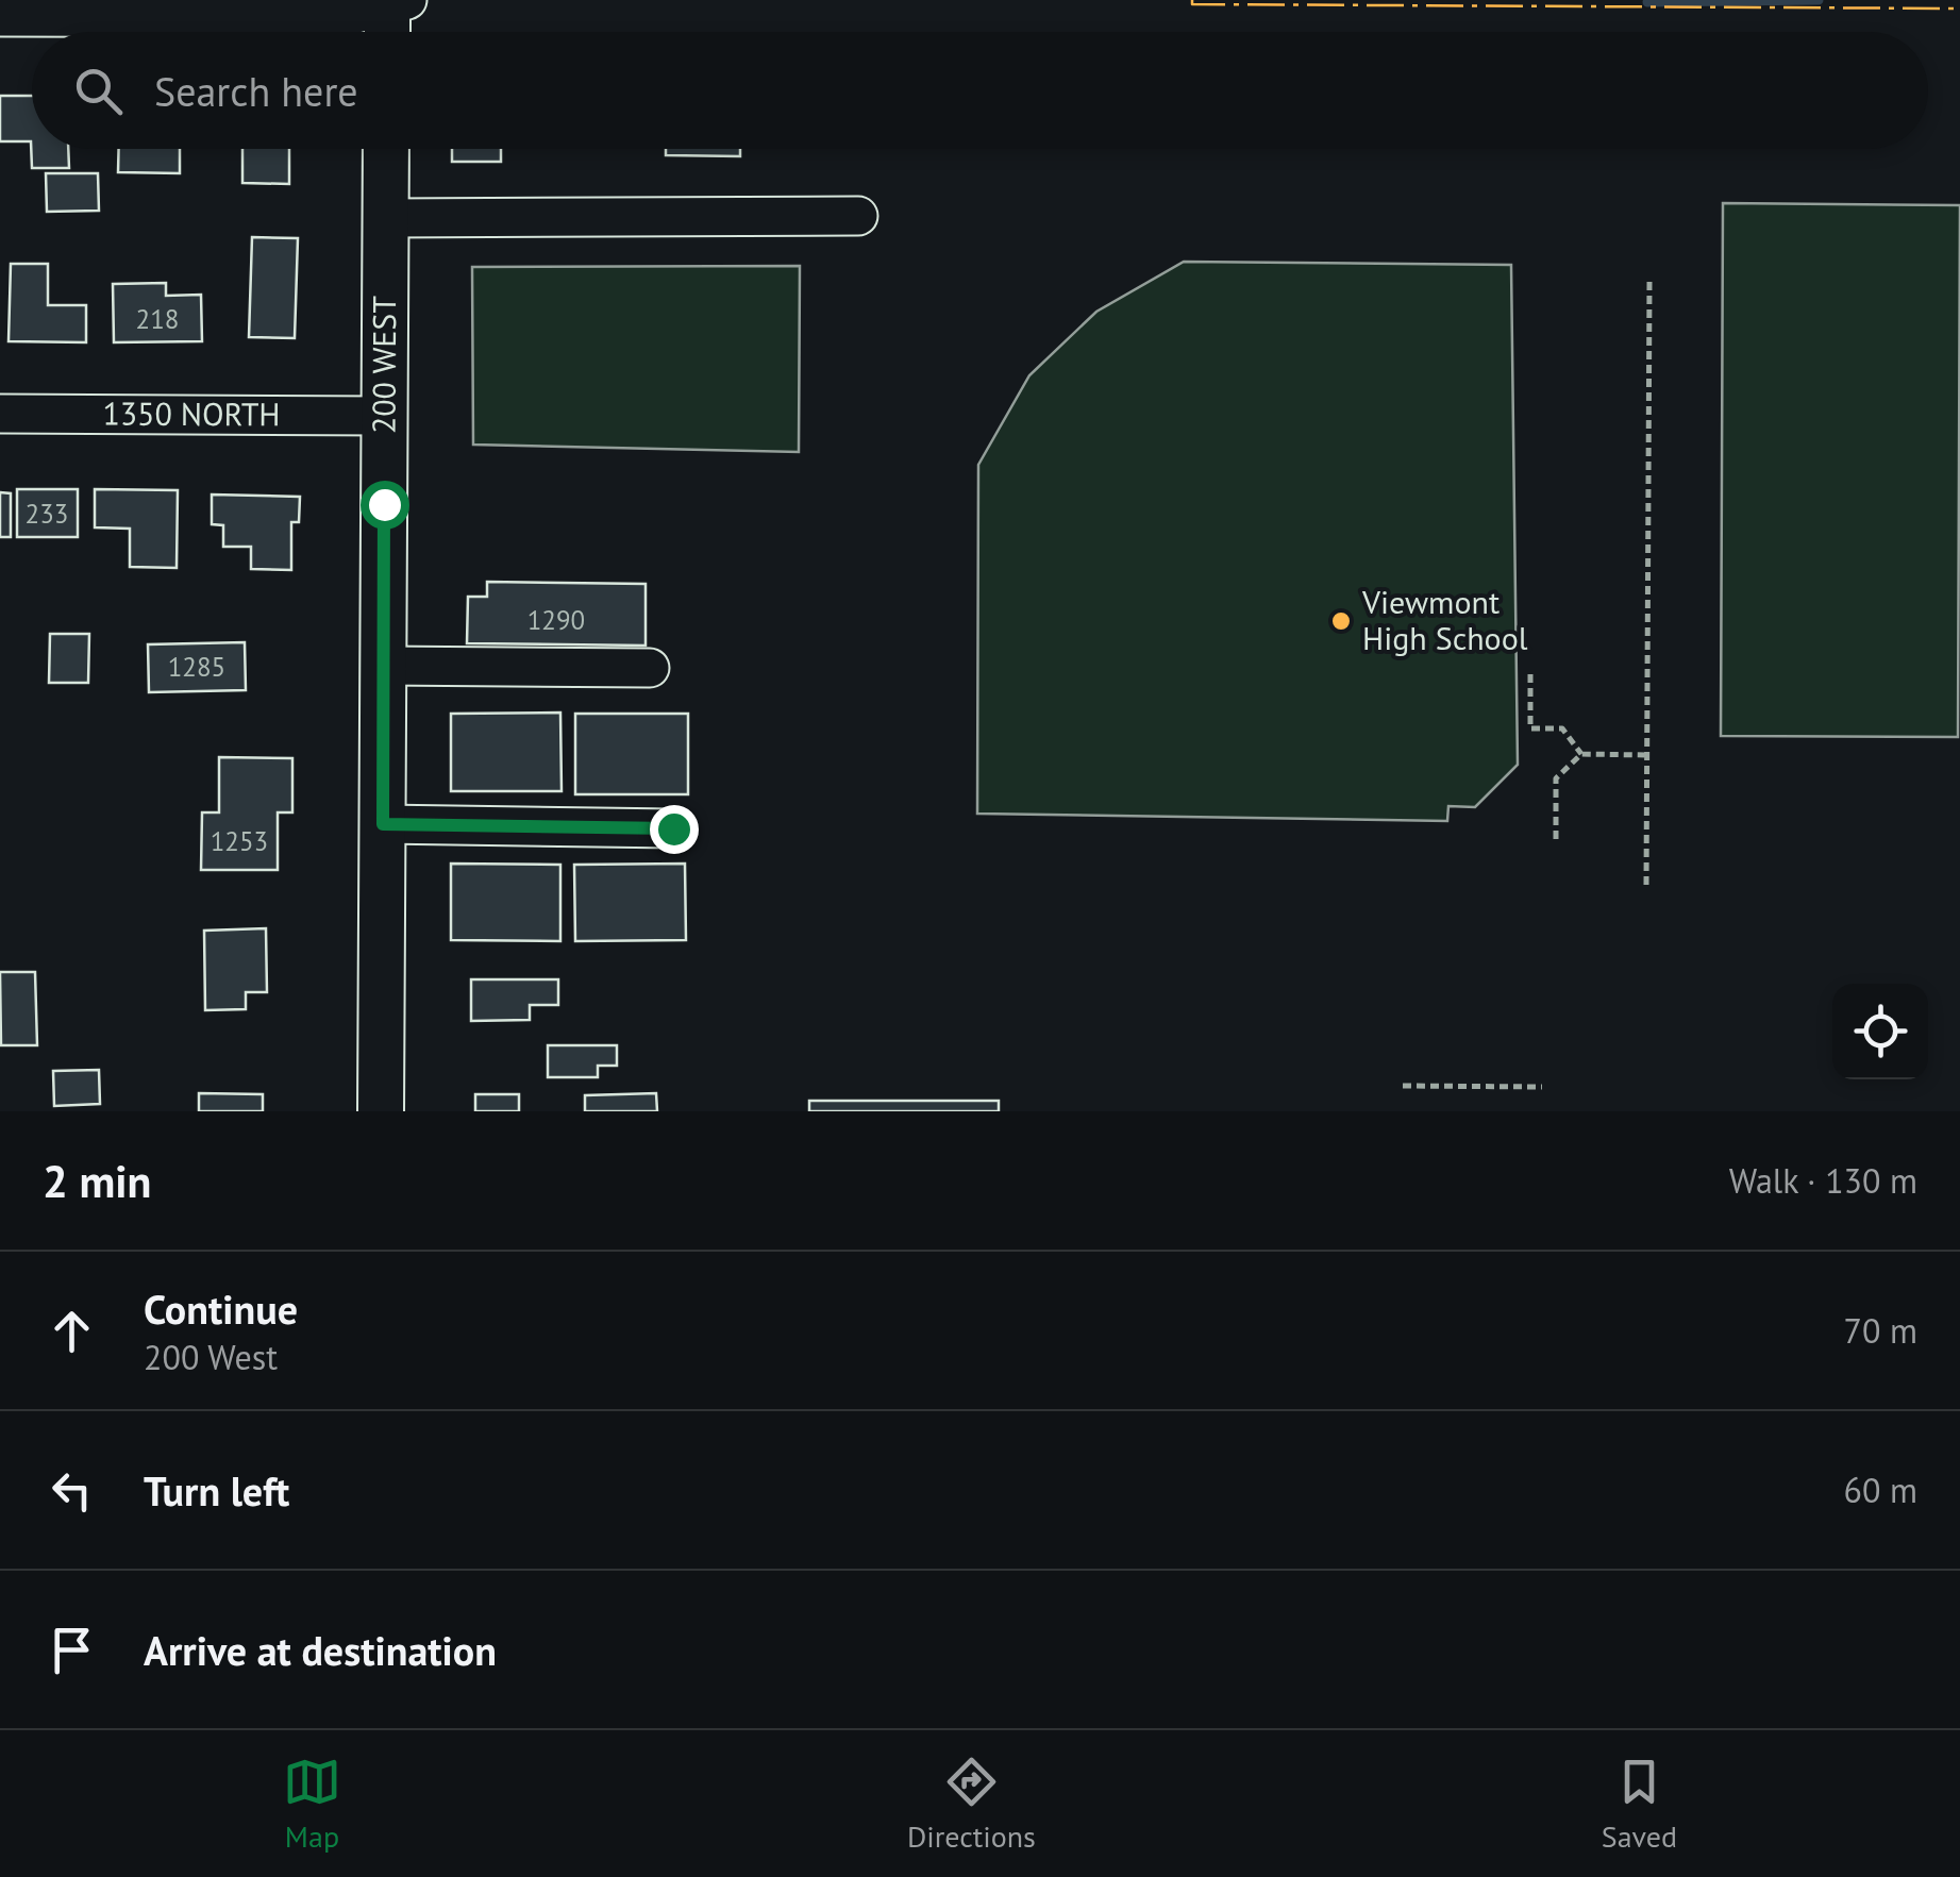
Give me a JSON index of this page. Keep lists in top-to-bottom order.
{
  "streets": {
    "main road": ["200 WEST"],
    "street": ["1350 NORTH"]
  },
  "crossings": [
    ["200 WEST", "1350 NORTH"]
  ],
  "places": ["Viewmont High School"],
  "house_numbers": [
    "218",
    "233",
    "1290",
    "1285",
    "1253"
  ],
  "page": {
    "search": "Search here",
    "heading": ["2 min", "Walk · 130 m"],
    "list": [
      ["Continue", "200 West", "70 m"],
      ["Turn left", "60 m"],
      "Arrive at destination"
    ],
    "nav": ["Map", "Directions", "Saved"]
  }
}
